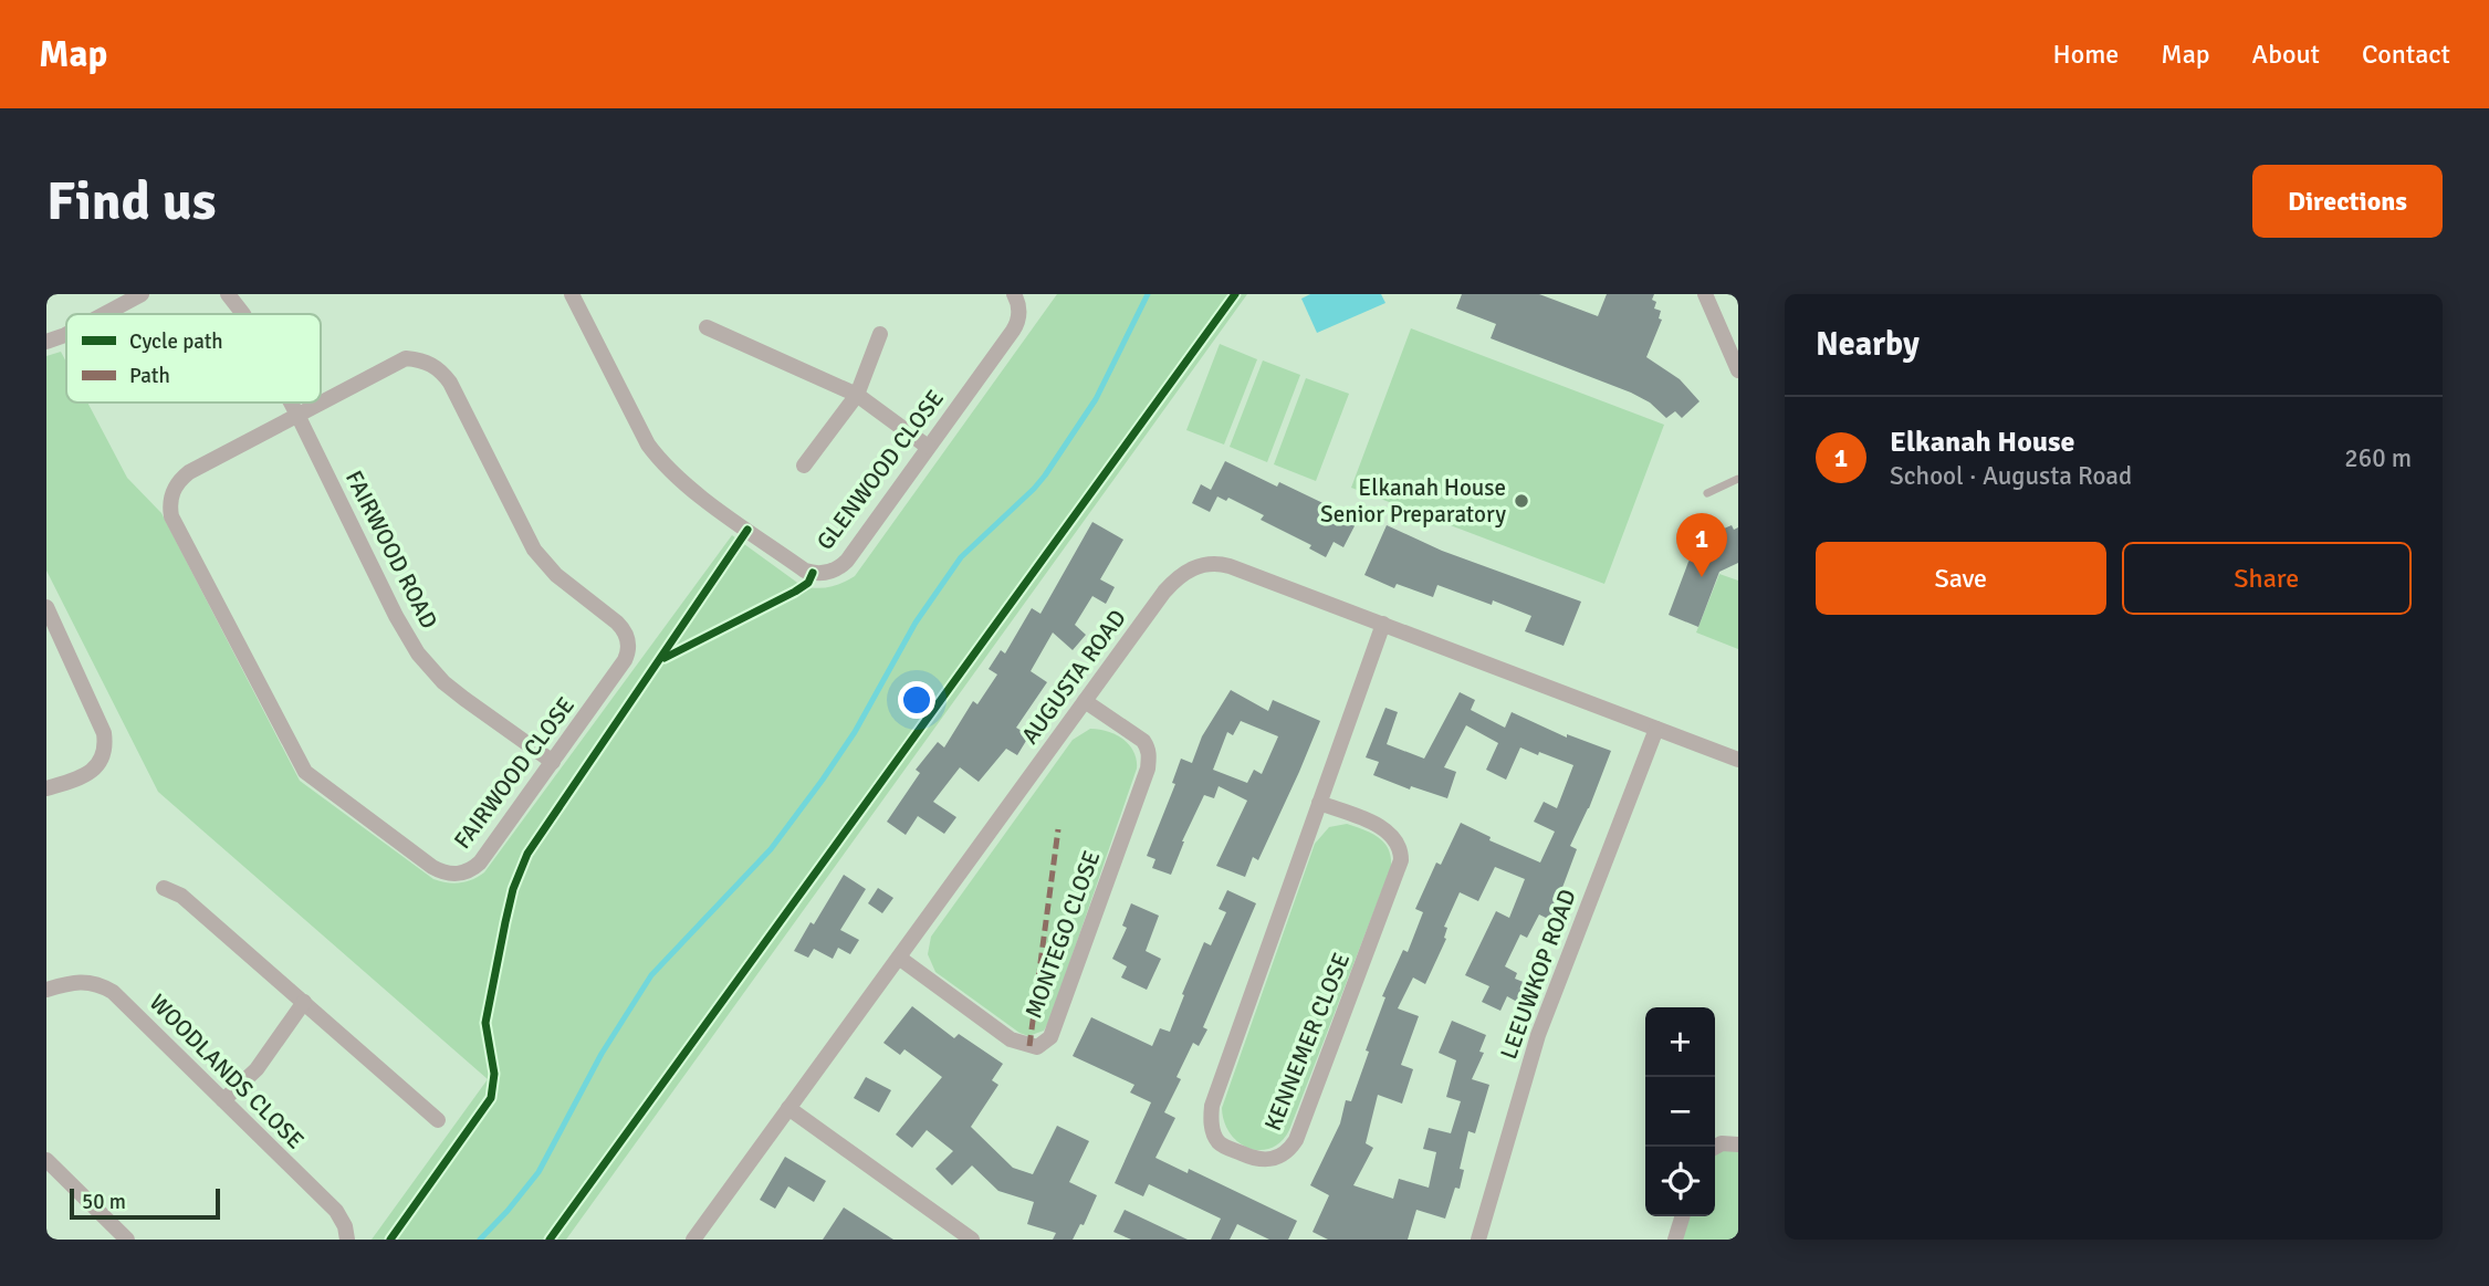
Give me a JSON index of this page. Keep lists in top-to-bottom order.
{
  "streets": {
    "street": [
      "GLENWOOD CLOSE",
      "FAIRWOOD ROAD",
      "AUGUSTA ROAD",
      "FAIRWOOD CLOSE",
      "MONTEGO CLOSE",
      "LEEUWKOP ROAD",
      "KENNEMER CLOSE",
      "WOODLANDS CLOSE"
    ]
  },
  "crossings": [
    ["FAIRWOOD ROAD", "FAIRWOOD CLOSE"],
    ["AUGUSTA ROAD", "MONTEGO CLOSE"],
    ["AUGUSTA ROAD", "LEEUWKOP ROAD"],
    ["AUGUSTA ROAD", "KENNEMER CLOSE"]
  ],
  "places": ["Elkanah House Senior Preparatory"],
  "legend": ["Cycle path", "Path"],
  "scale_bar": "50 m",
  "page": {
    "header": "Map",
    "nav": [
      "Home",
      "Map",
      "About",
      "Contact"
    ],
    "buttons": [
      "Directions",
      ["Save", "Share"]
    ],
    "title": "Find us",
    "heading": "Nearby",
    "list": [
      {
        "mark": "1",
        "name": "Elkanah House",
        "note": "School · Augusta Road",
        "value": "260 m"
      }
    ],
    "pins": "1",
    "map_buttons": ["+", "−"],
    "scale": "50 m"
  }
}
